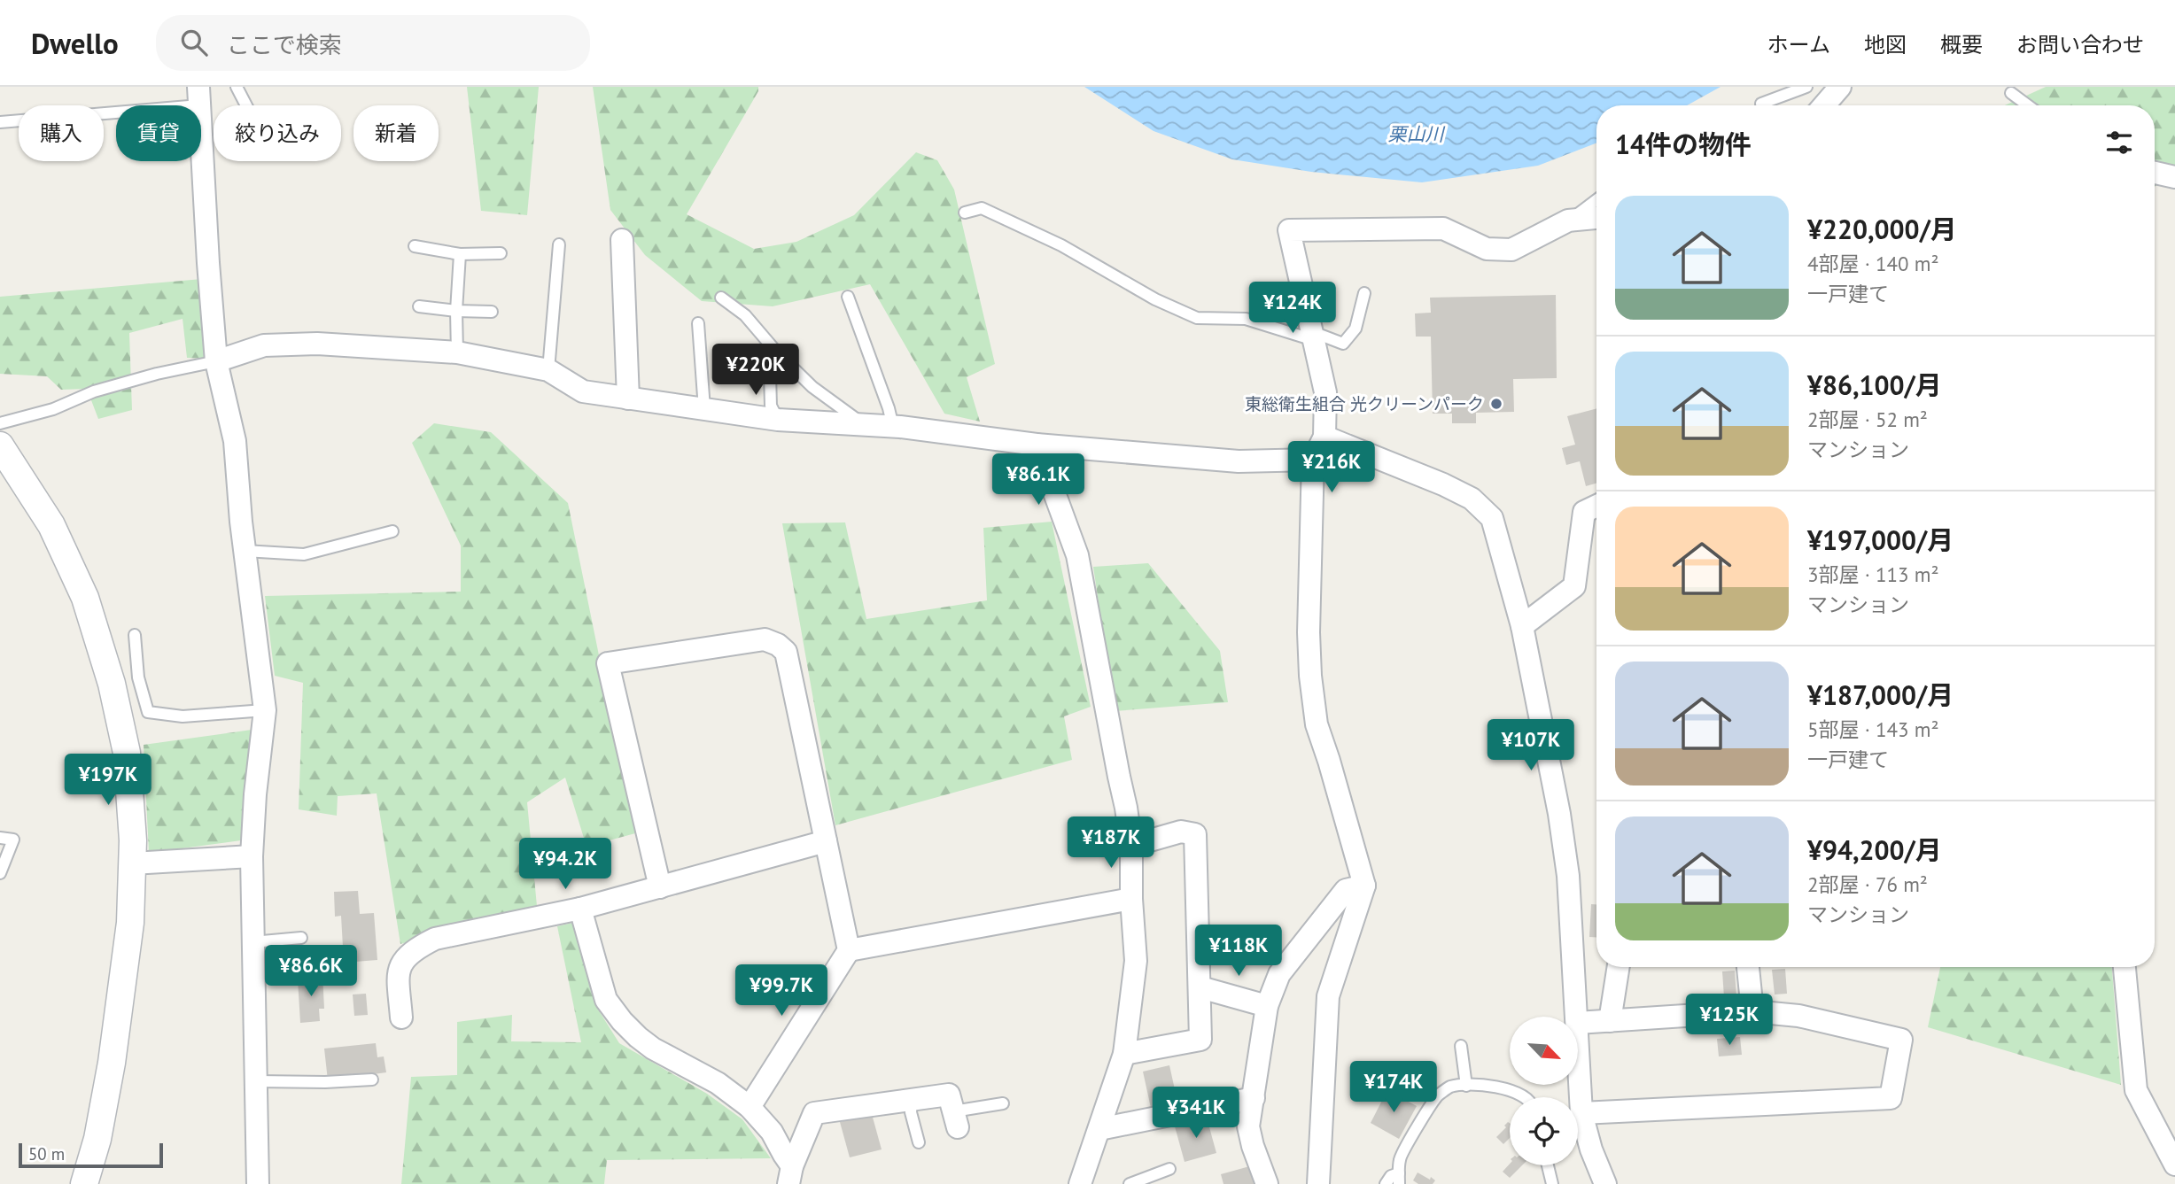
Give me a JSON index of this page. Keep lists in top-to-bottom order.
{
  "water": ["栗山川"],
  "places": ["東総衛生組合 光クリーンパーク"],
  "scale_bar": "50 m",
  "north": "bottom right",
  "page": {
    "header": "Dwello",
    "search": "ここで検索",
    "nav": [
      "ホーム",
      "地図",
      "概要",
      "お問い合わせ"
    ],
    "chip": [
      "購入",
      "賃貸",
      "絞り込み",
      "新着"
    ],
    "heading": "14件の物件",
    "list": [
      {
        "name": "¥220,000/月",
        "note": "4部屋 · 140 m² · 一戸建て"
      },
      {
        "name": "¥86,100/月",
        "note": "2部屋 · 52 m² · マンション"
      },
      {
        "name": "¥197,000/月",
        "note": "3部屋 · 113 m² · マンション"
      },
      {
        "name": "¥187,000/月",
        "note": "5部屋 · 143 m² · 一戸建て"
      },
      {
        "name": "¥94,200/月",
        "note": "2部屋 · 76 m² · マンション"
      }
    ],
    "price": [
      "¥124K",
      "¥220K",
      "¥216K",
      "¥86.1K",
      "¥107K",
      "¥197K",
      "¥187K",
      "¥94.2K",
      "¥118K",
      "¥86.6K",
      "¥99.7K",
      "¥125K",
      "¥174K",
      "¥341K"
    ],
    "scale": "50 m"
  }
}
